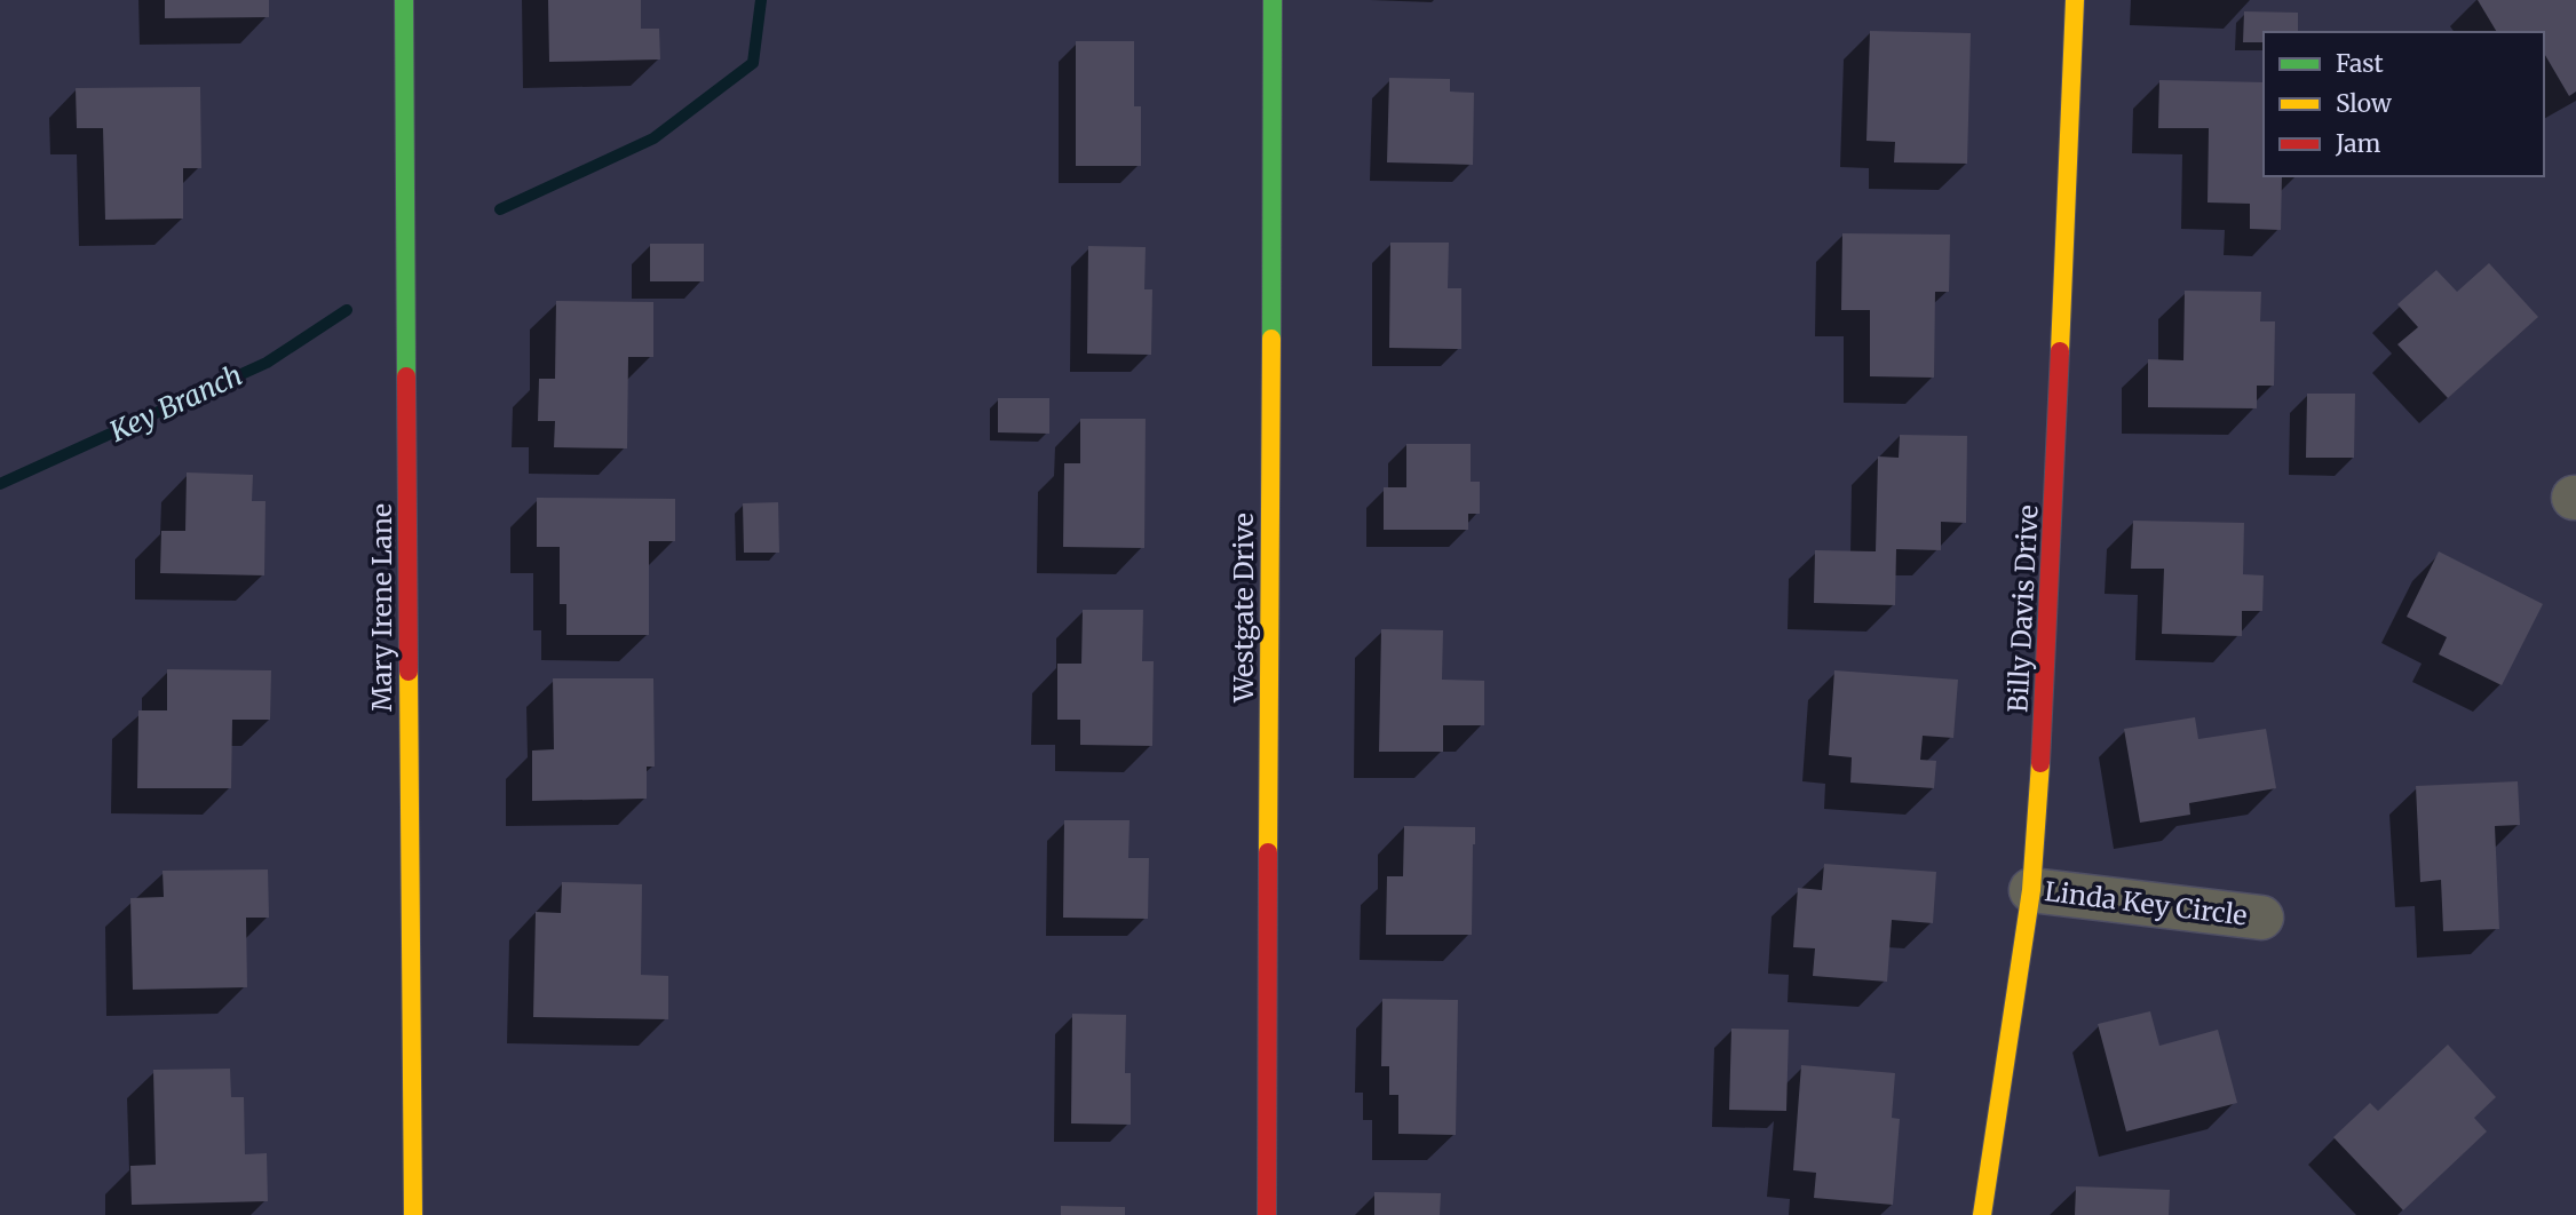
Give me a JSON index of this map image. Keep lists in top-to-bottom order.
{
  "streets": {
    "street": [
      "Mary Irene Lane",
      "Westgate Drive",
      "Billy Davis Drive",
      "Linda Key Circle"
    ]
  },
  "crossings": [
    ["Billy Davis Drive", "Linda Key Circle"]
  ],
  "water": ["Key Branch"],
  "legend": ["Fast", "Slow", "Jam"]
}
